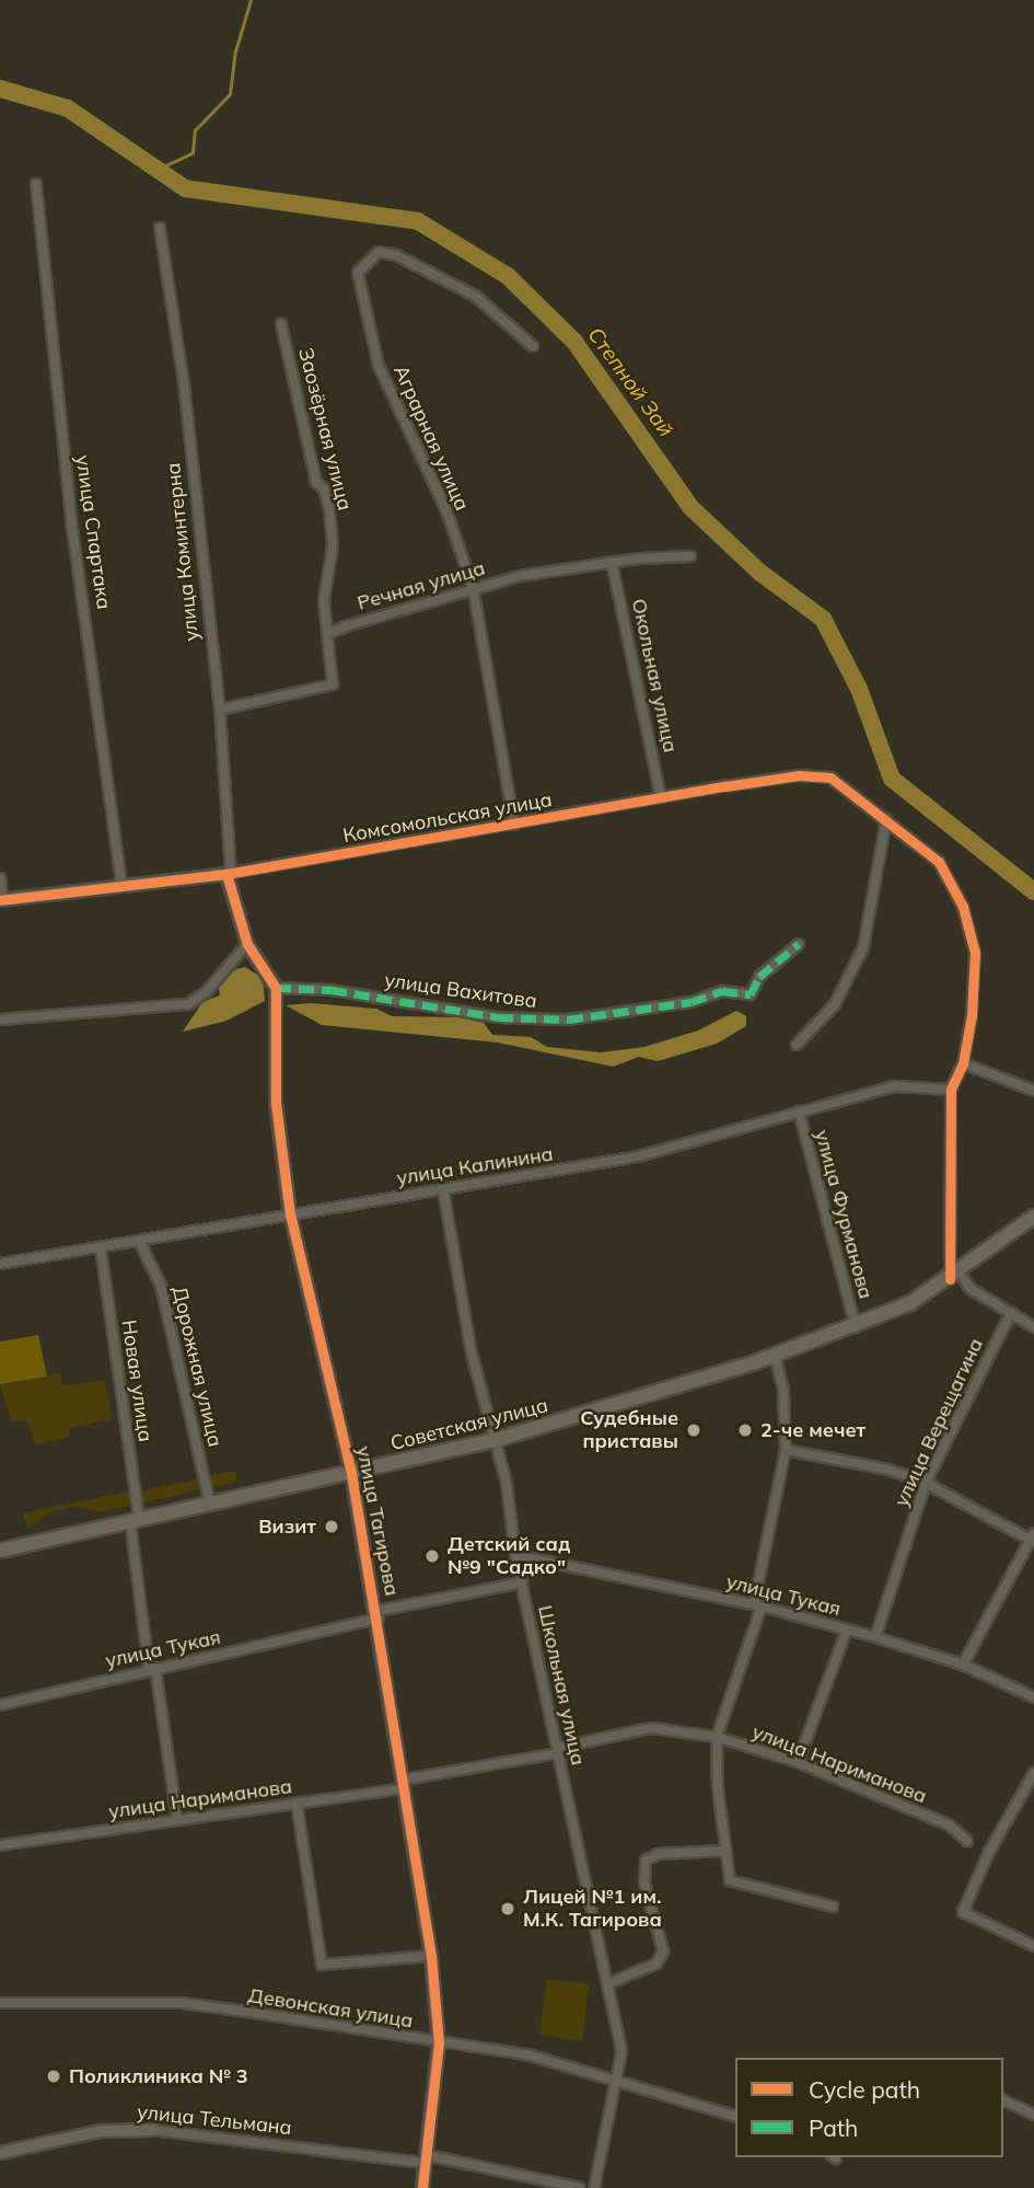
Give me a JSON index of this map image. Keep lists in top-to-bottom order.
{
  "streets": {
    "main road": ["Советская улица"],
    "street": [
      "Заозёрная улица",
      "Аграрная улица",
      "улица Спартака",
      "улица Коминтерна",
      "Речная улица",
      "Окольная улица",
      "Комсомольская улица",
      "улица Вахитова",
      "улица Калинина",
      "улица Фурманова",
      "Дорожная улица",
      "Новая улица",
      "улица Верещагина",
      "улица Тагирова",
      "улица Тукая",
      "Школьная улица",
      "улица Нариманова",
      "Девонская улица",
      "улица Тельмана"
    ]
  },
  "crossings": [
    ["Заозёрная улица", "Речная улица"],
    ["Аграрная улица", "Речная улица"],
    ["Аграрная улица", "Комсомольская улица"],
    ["улица Спартака", "Комсомольская улица"],
    ["улица Коминтерна", "Комсомольская улица"],
    ["Речная улица", "Окольная улица"],
    ["Окольная улица", "Комсомольская улица"],
    ["Комсомольская улица", "улица Калинина"],
    ["улица Вахитова", "улица Тагирова"],
    ["улица Калинина", "улица Фурманова"],
    ["улица Калинина", "Дорожная улица"],
    ["улица Калинина", "Новая улица"],
    ["улица Калинина", "улица Тагирова"],
    ["улица Калинина", "Школьная улица"],
    ["улица Фурманова", "Советская улица"],
    ["Дорожная улица", "Советская улица"],
    ["Новая улица", "Советская улица"],
    ["Новая улица", "улица Тукая"],
    ["Новая улица", "улица Нариманова"],
    ["улица Верещагина", "улица Тукая"],
    ["Советская улица", "улица Тагирова"],
    ["Советская улица", "Школьная улица"],
    ["улица Тагирова", "улица Тукая"],
    ["улица Тагирова", "улица Нариманова"],
    ["улица Тагирова", "Девонская улица"],
    ["улица Тагирова", "улица Тельмана"],
    ["улица Тукая", "Школьная улица"],
    ["Школьная улица", "улица Нариманова"],
    ["Школьная улица", "Девонская улица"]
  ],
  "water": ["Степной Зай"],
  "places": [
    "Судебные приставы",
    "2-че мечет",
    "Визит",
    "Детский сад №9 \"Садко\"",
    "Лицей №1 им. М.К. Тагирова",
    "Поликлиника № 3"
  ],
  "legend": ["Cycle path", "Path"]
}
